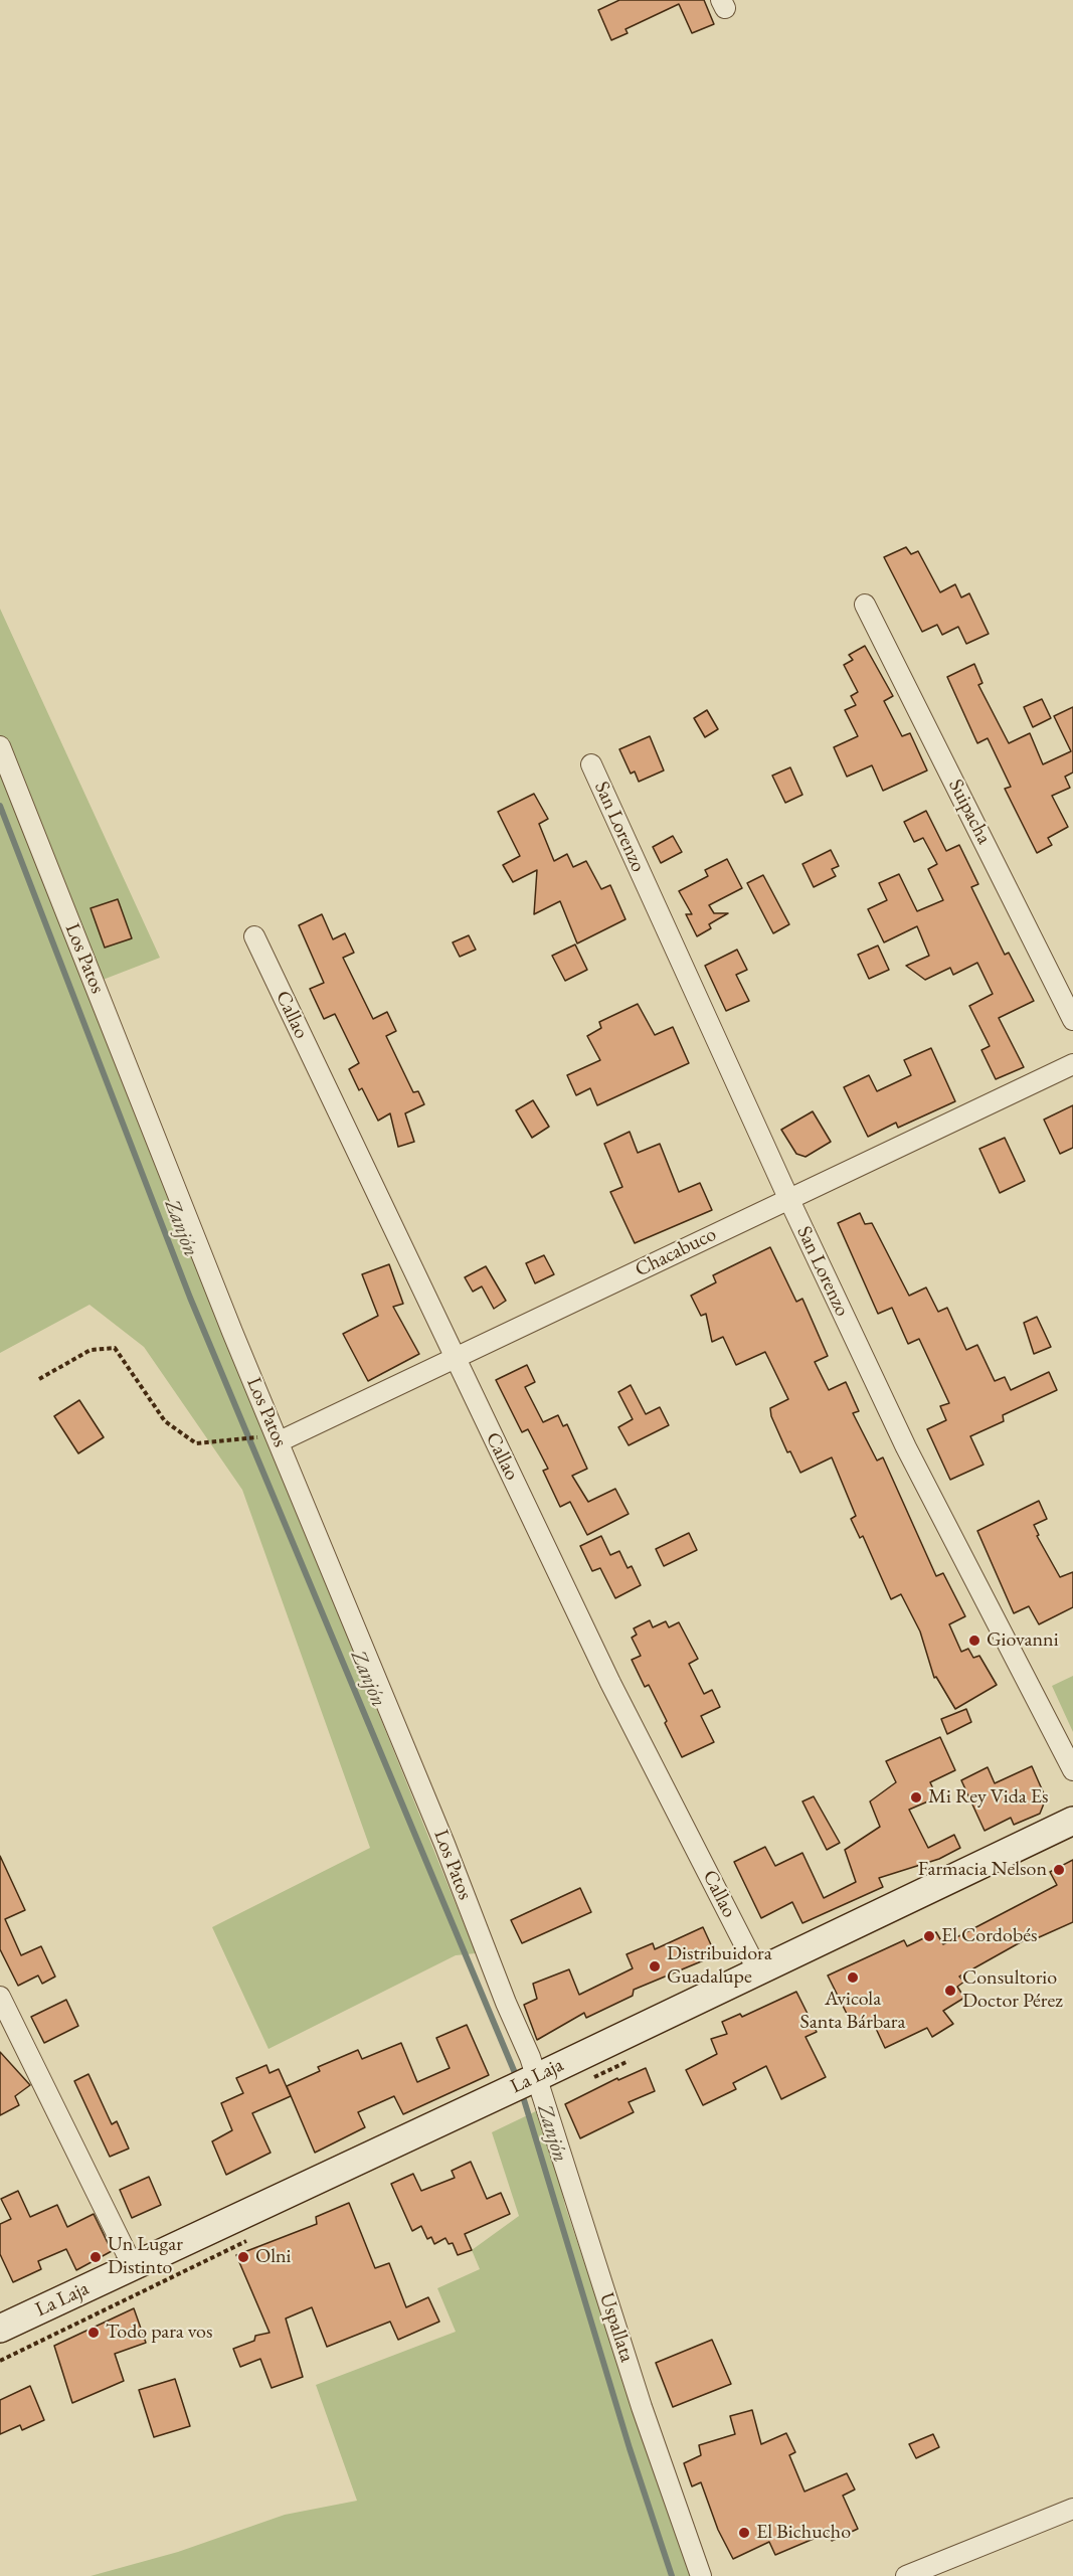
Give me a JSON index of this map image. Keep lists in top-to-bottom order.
{
  "streets": {
    "main road": ["La Laja"],
    "street": [
      "Suipacha",
      "San Lorenzo",
      "Los Patos",
      "Callao",
      "Chacabuco",
      "Uspallata"
    ]
  },
  "crossings": [
    ["San Lorenzo", "Chacabuco"],
    ["Los Patos", "Chacabuco"],
    ["Los Patos", "La Laja"],
    ["Los Patos", "Uspallata"],
    ["Callao", "Chacabuco"],
    ["Callao", "La Laja"],
    ["La Laja", "Uspallata"]
  ],
  "water": ["Zanjón"],
  "places": [
    "Giovanni",
    "Mi Rey Vida Es",
    "Farmacia Nelson",
    "El Cordobés",
    "Distribuidora Guadalupe",
    "Avicola Santa Bárbara",
    "Consultorio Doctor Pérez",
    "Un Lugar Distinto",
    "Olni",
    "Todo para vos",
    "El Bichucho"
  ]
}
